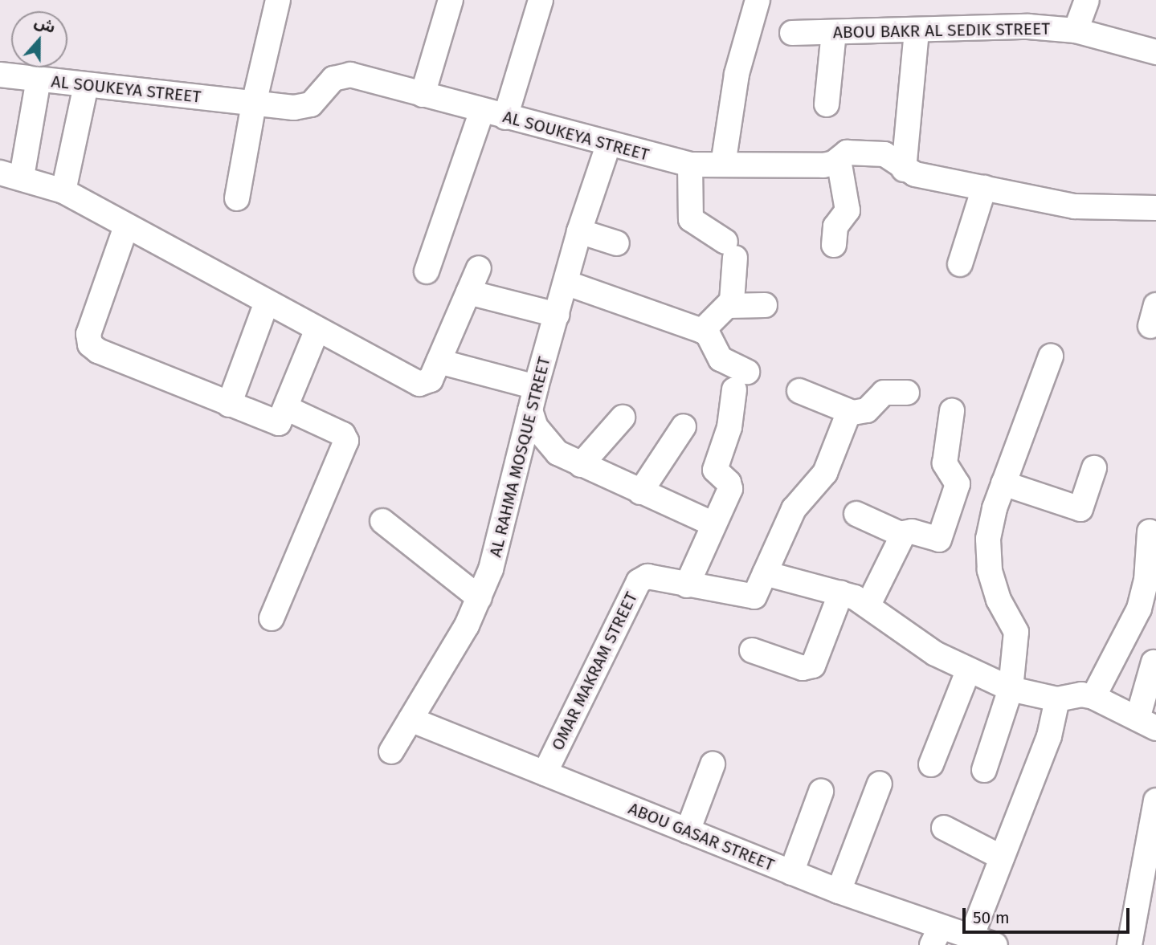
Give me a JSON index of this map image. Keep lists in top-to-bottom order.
{
  "streets": {
    "street": [
      "ABOU BAKR AL SEDIK STREET",
      "AL SOUKEYA STREET",
      "AL RAHMA MOSQUE STREET",
      "OMAR MAKRAM STREET",
      "ABOU GASAR STREET"
    ]
  },
  "crossings": [
    ["AL SOUKEYA STREET", "AL RAHMA MOSQUE STREET"],
    ["AL RAHMA MOSQUE STREET", "ABOU GASAR STREET"],
    ["OMAR MAKRAM STREET", "ABOU GASAR STREET"]
  ],
  "scale_bar": "50 m",
  "north": "top"
}
